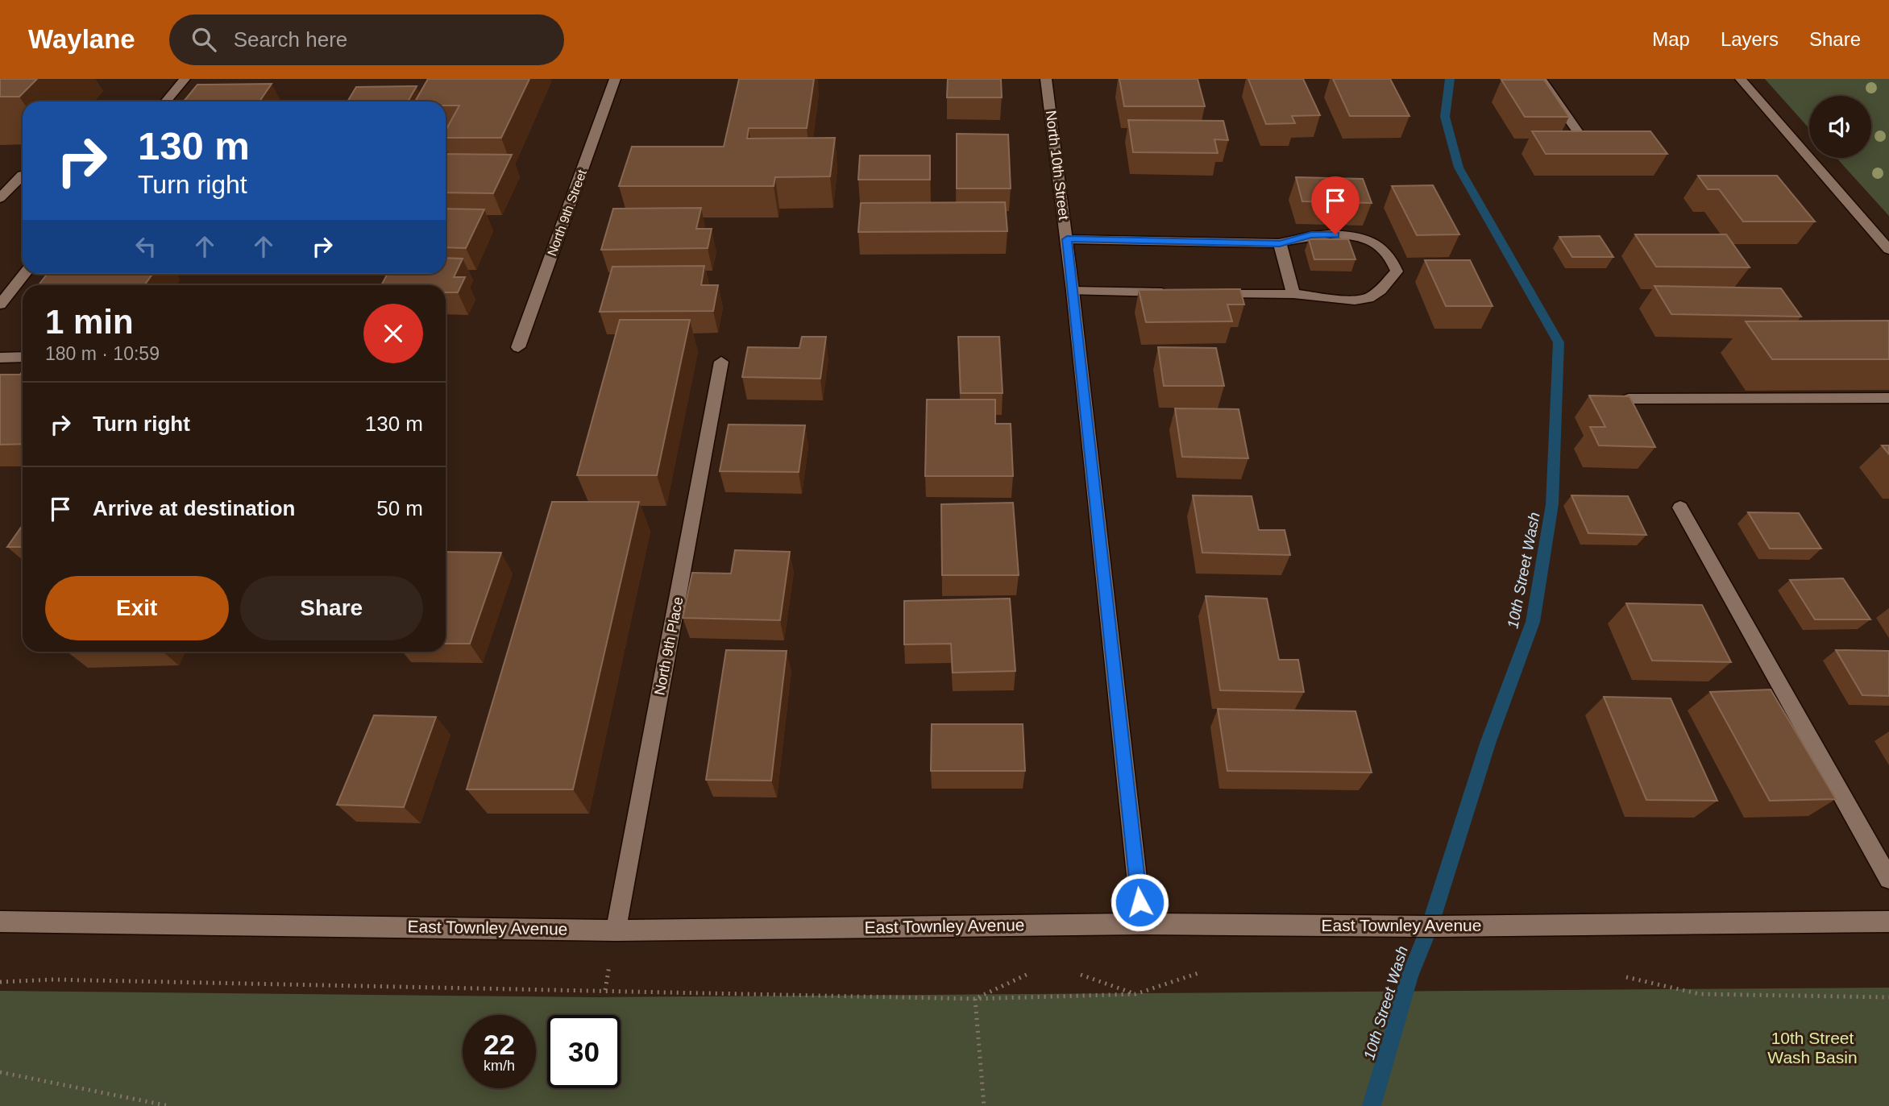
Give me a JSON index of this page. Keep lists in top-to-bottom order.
{
  "streets": {
    "street": [
      "North 10th Street",
      "North 9th Street",
      "North 9th Place",
      "East Townley Avenue"
    ]
  },
  "crossings": [
    ["North 10th Street", "East Townley Avenue"],
    ["North 9th Place", "East Townley Avenue"]
  ],
  "water": ["10th Street Wash"],
  "parks": ["10th Street Wash Basin"],
  "page": {
    "header": "Waylane",
    "search": "Search here",
    "nav": ["Map", "Layers", "Share"],
    "turn": ["130 m", "Turn right"],
    "heading": ["1 min", "180 m · 10:59"],
    "list": [
      {
        "name": "Turn right",
        "value": "130 m"
      },
      {
        "name": "Arrive at destination",
        "value": "50 m"
      }
    ],
    "buttons": ["Exit", "Share"],
    "speed": "22 km/h",
    "limit": "30"
  }
}
